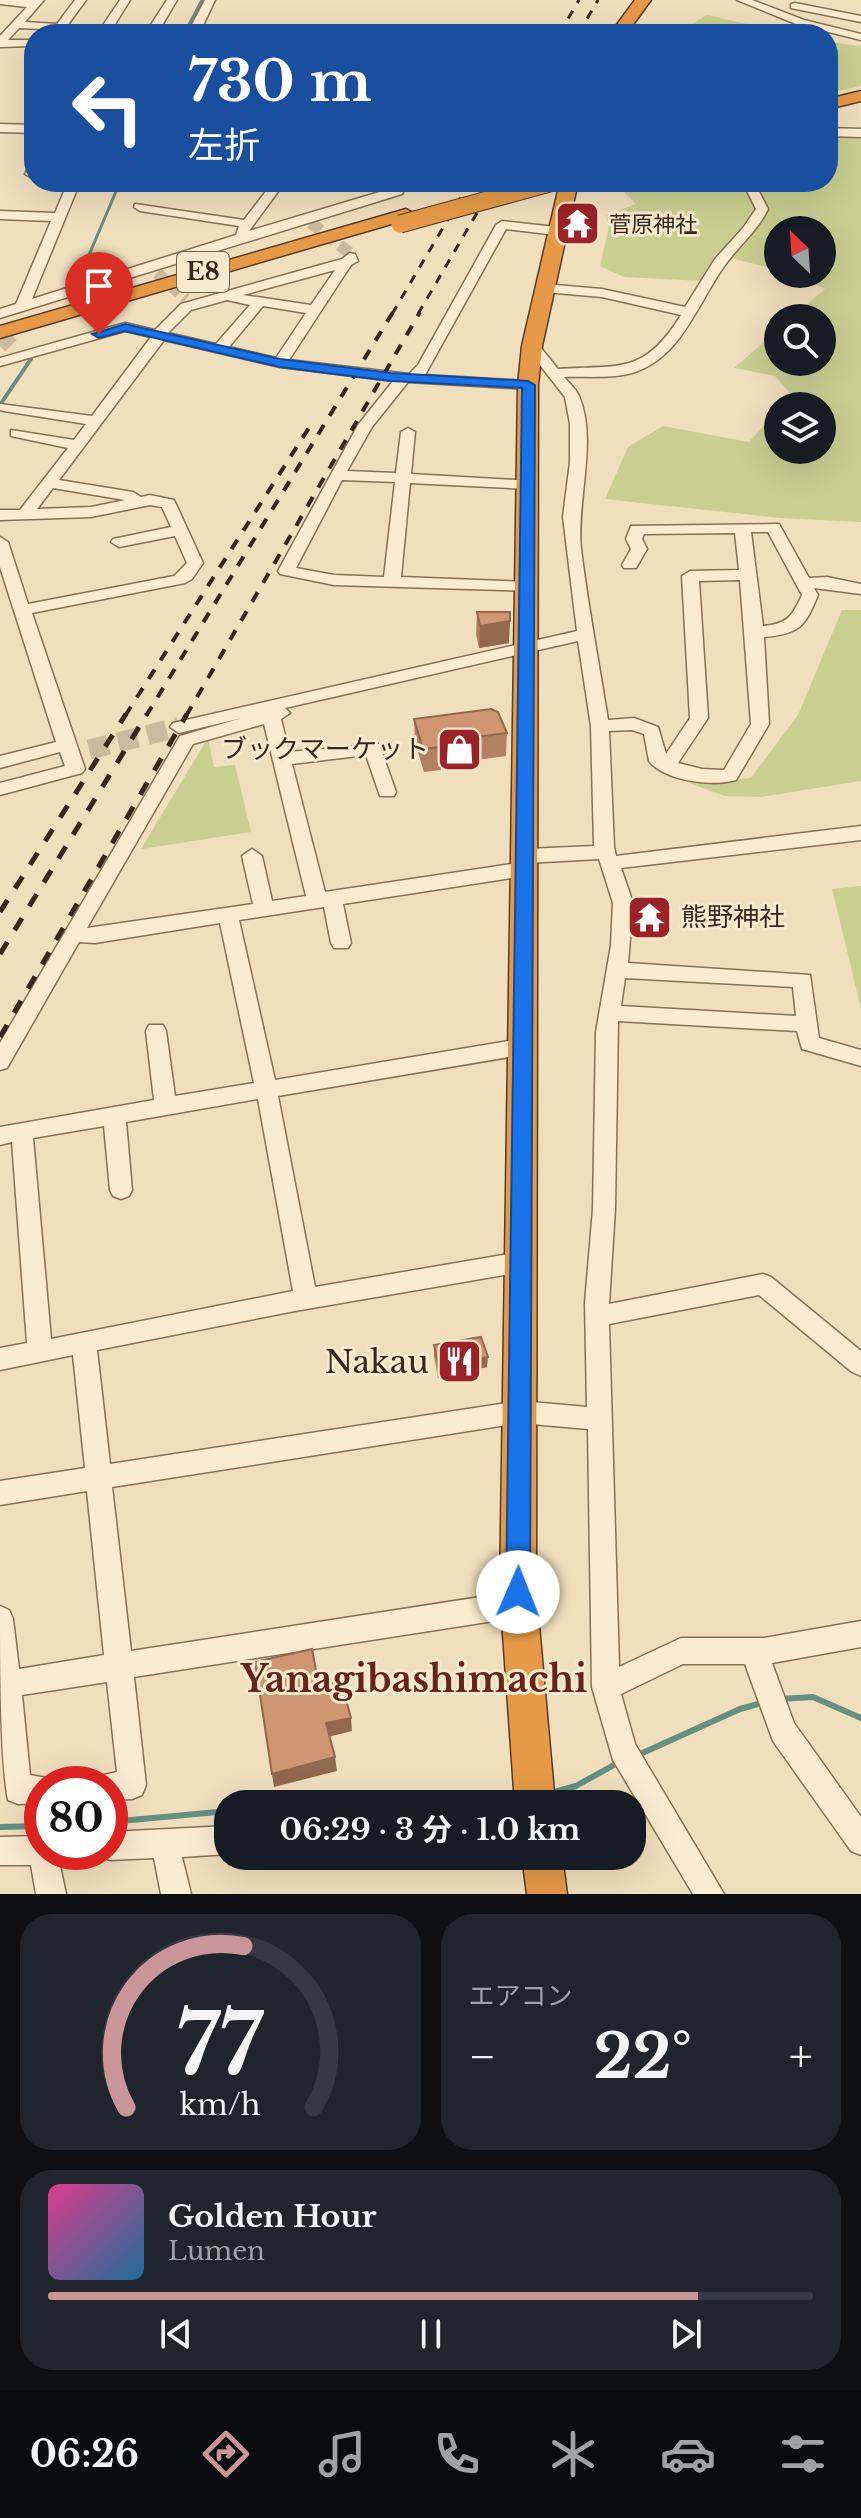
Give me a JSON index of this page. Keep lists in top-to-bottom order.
{
  "streets": {
    "highway": ["E8"]
  },
  "districts": ["Yanagibashimachi"],
  "places": {
    "temple": ["菅原神社", "熊野神社"],
    "shop": ["ブックマーケット"],
    "restaurant": ["Nakau"]
  },
  "north": "top left",
  "page": {
    "turn": ["730 m", "左折"],
    "limit": "80",
    "trip": "06:29 · 3 分 · 1.0 km",
    "tile": "エアコン",
    "heat": ["−", "22°", "+"],
    "song": ["Golden Hour", "Lumen"],
    "tabs": "06:26",
    "gauge": ["77", "km/h"]
  }
}
